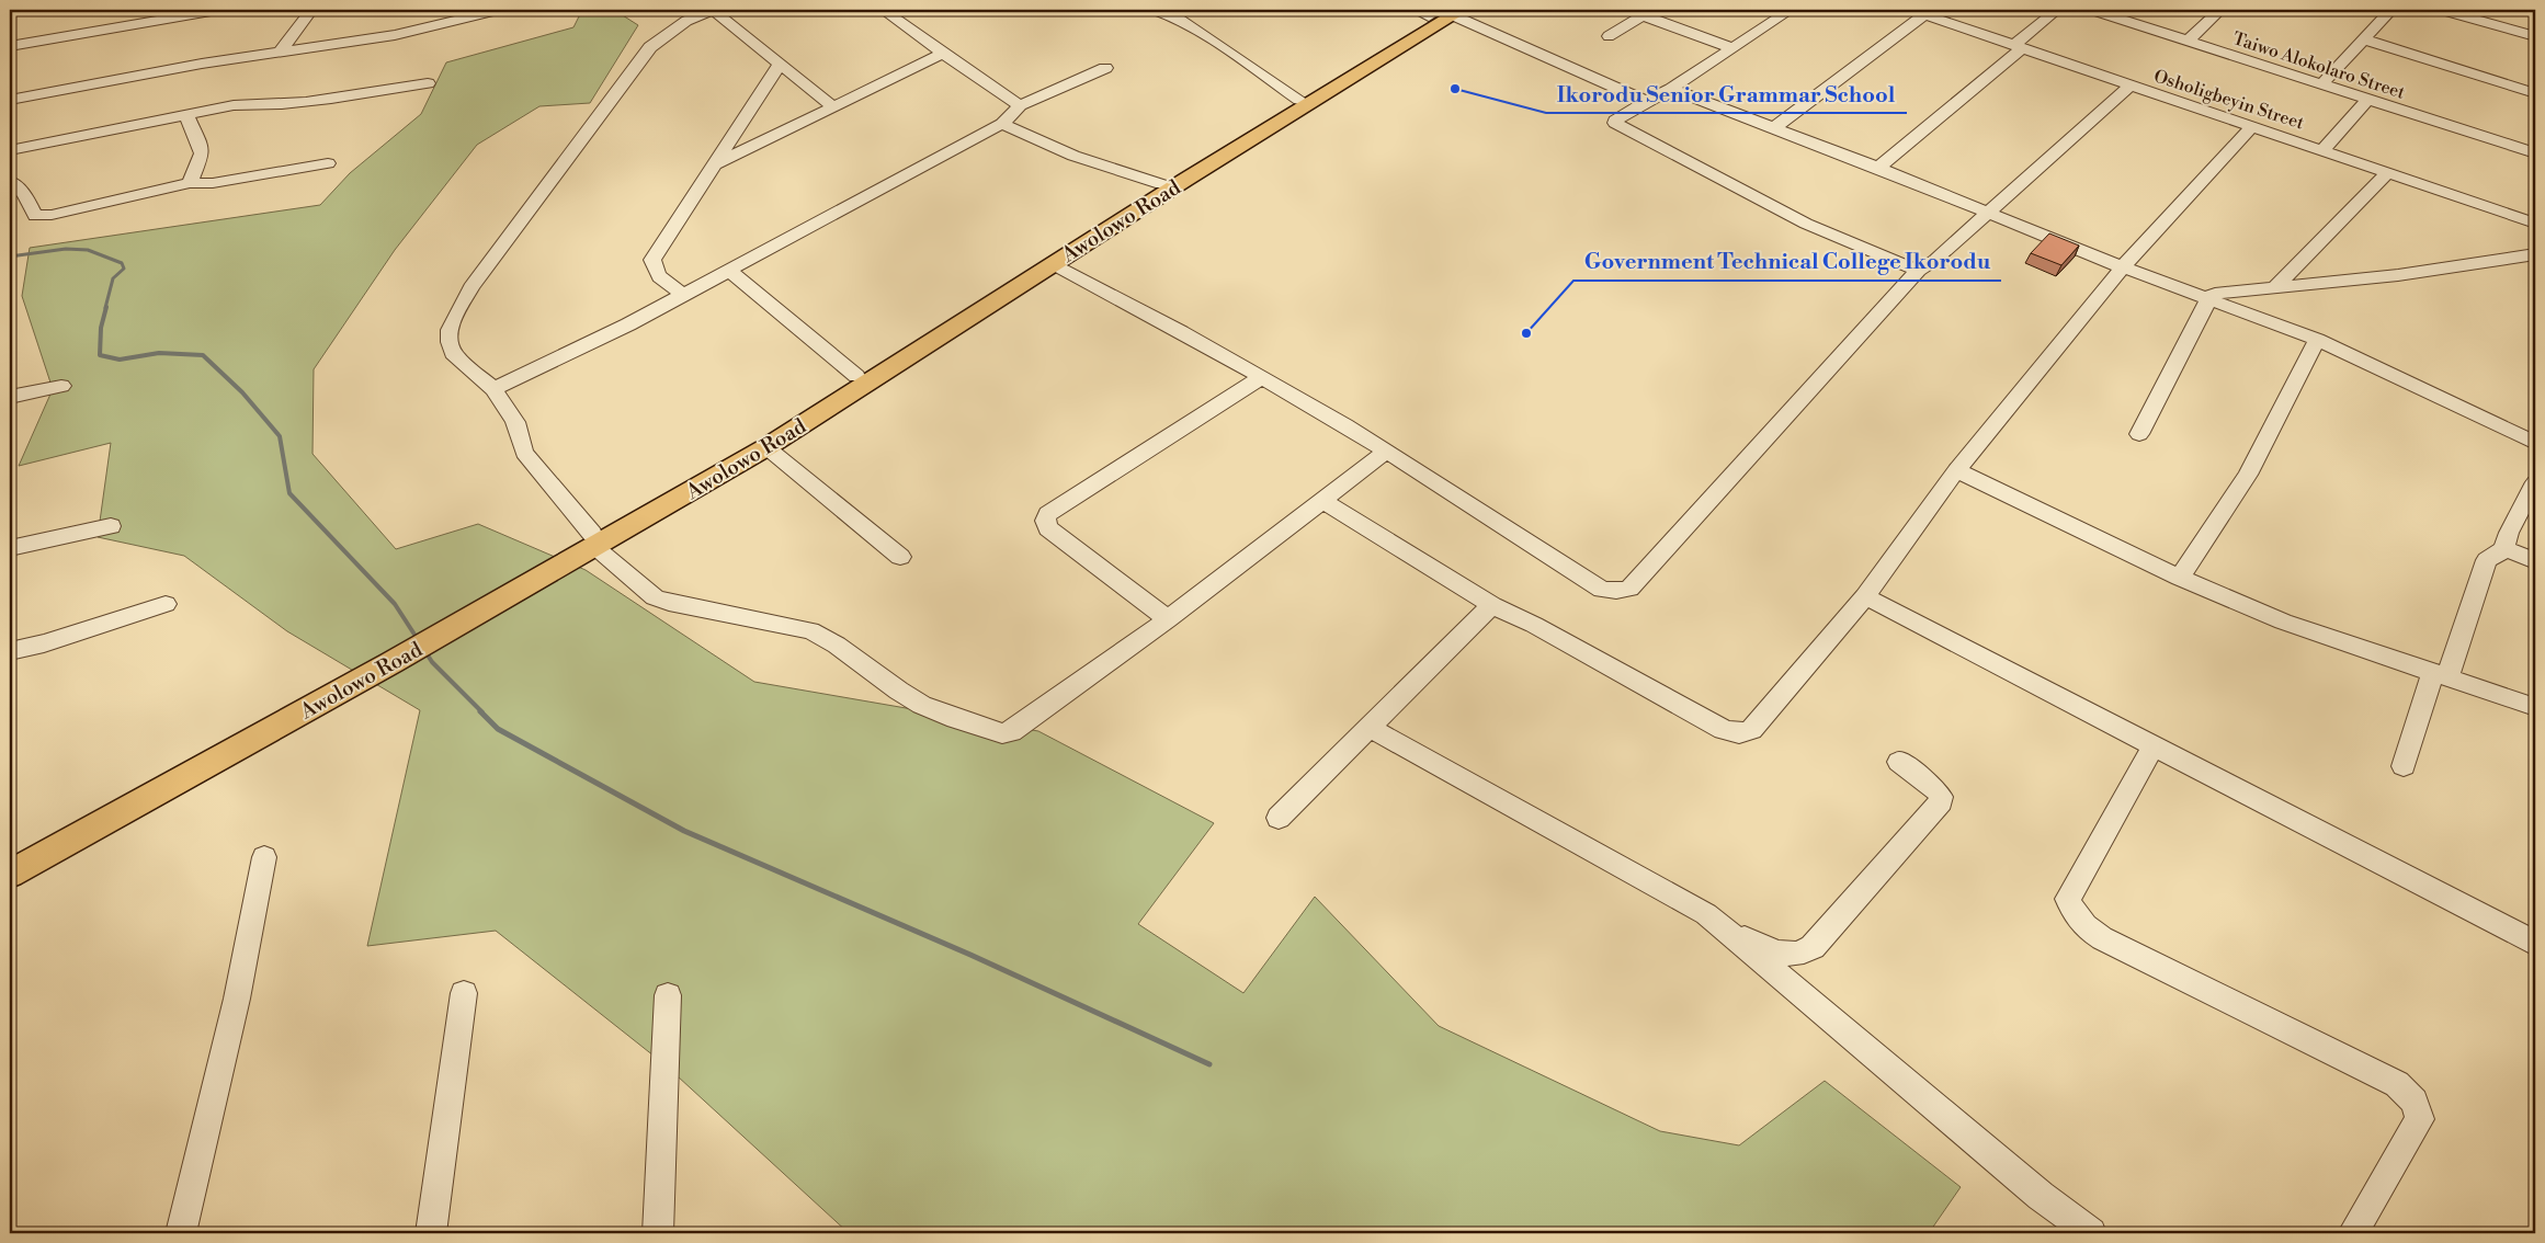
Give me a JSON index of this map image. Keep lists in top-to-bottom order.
{
  "streets": {
    "main road": ["Awolowo Road"],
    "street": ["Taiwo Alokolaro Street", "Osholigbeyin Street"]
  },
  "places": ["Ikorodu Senior Grammar School", "Government Technical College Ikorodu"]
}
